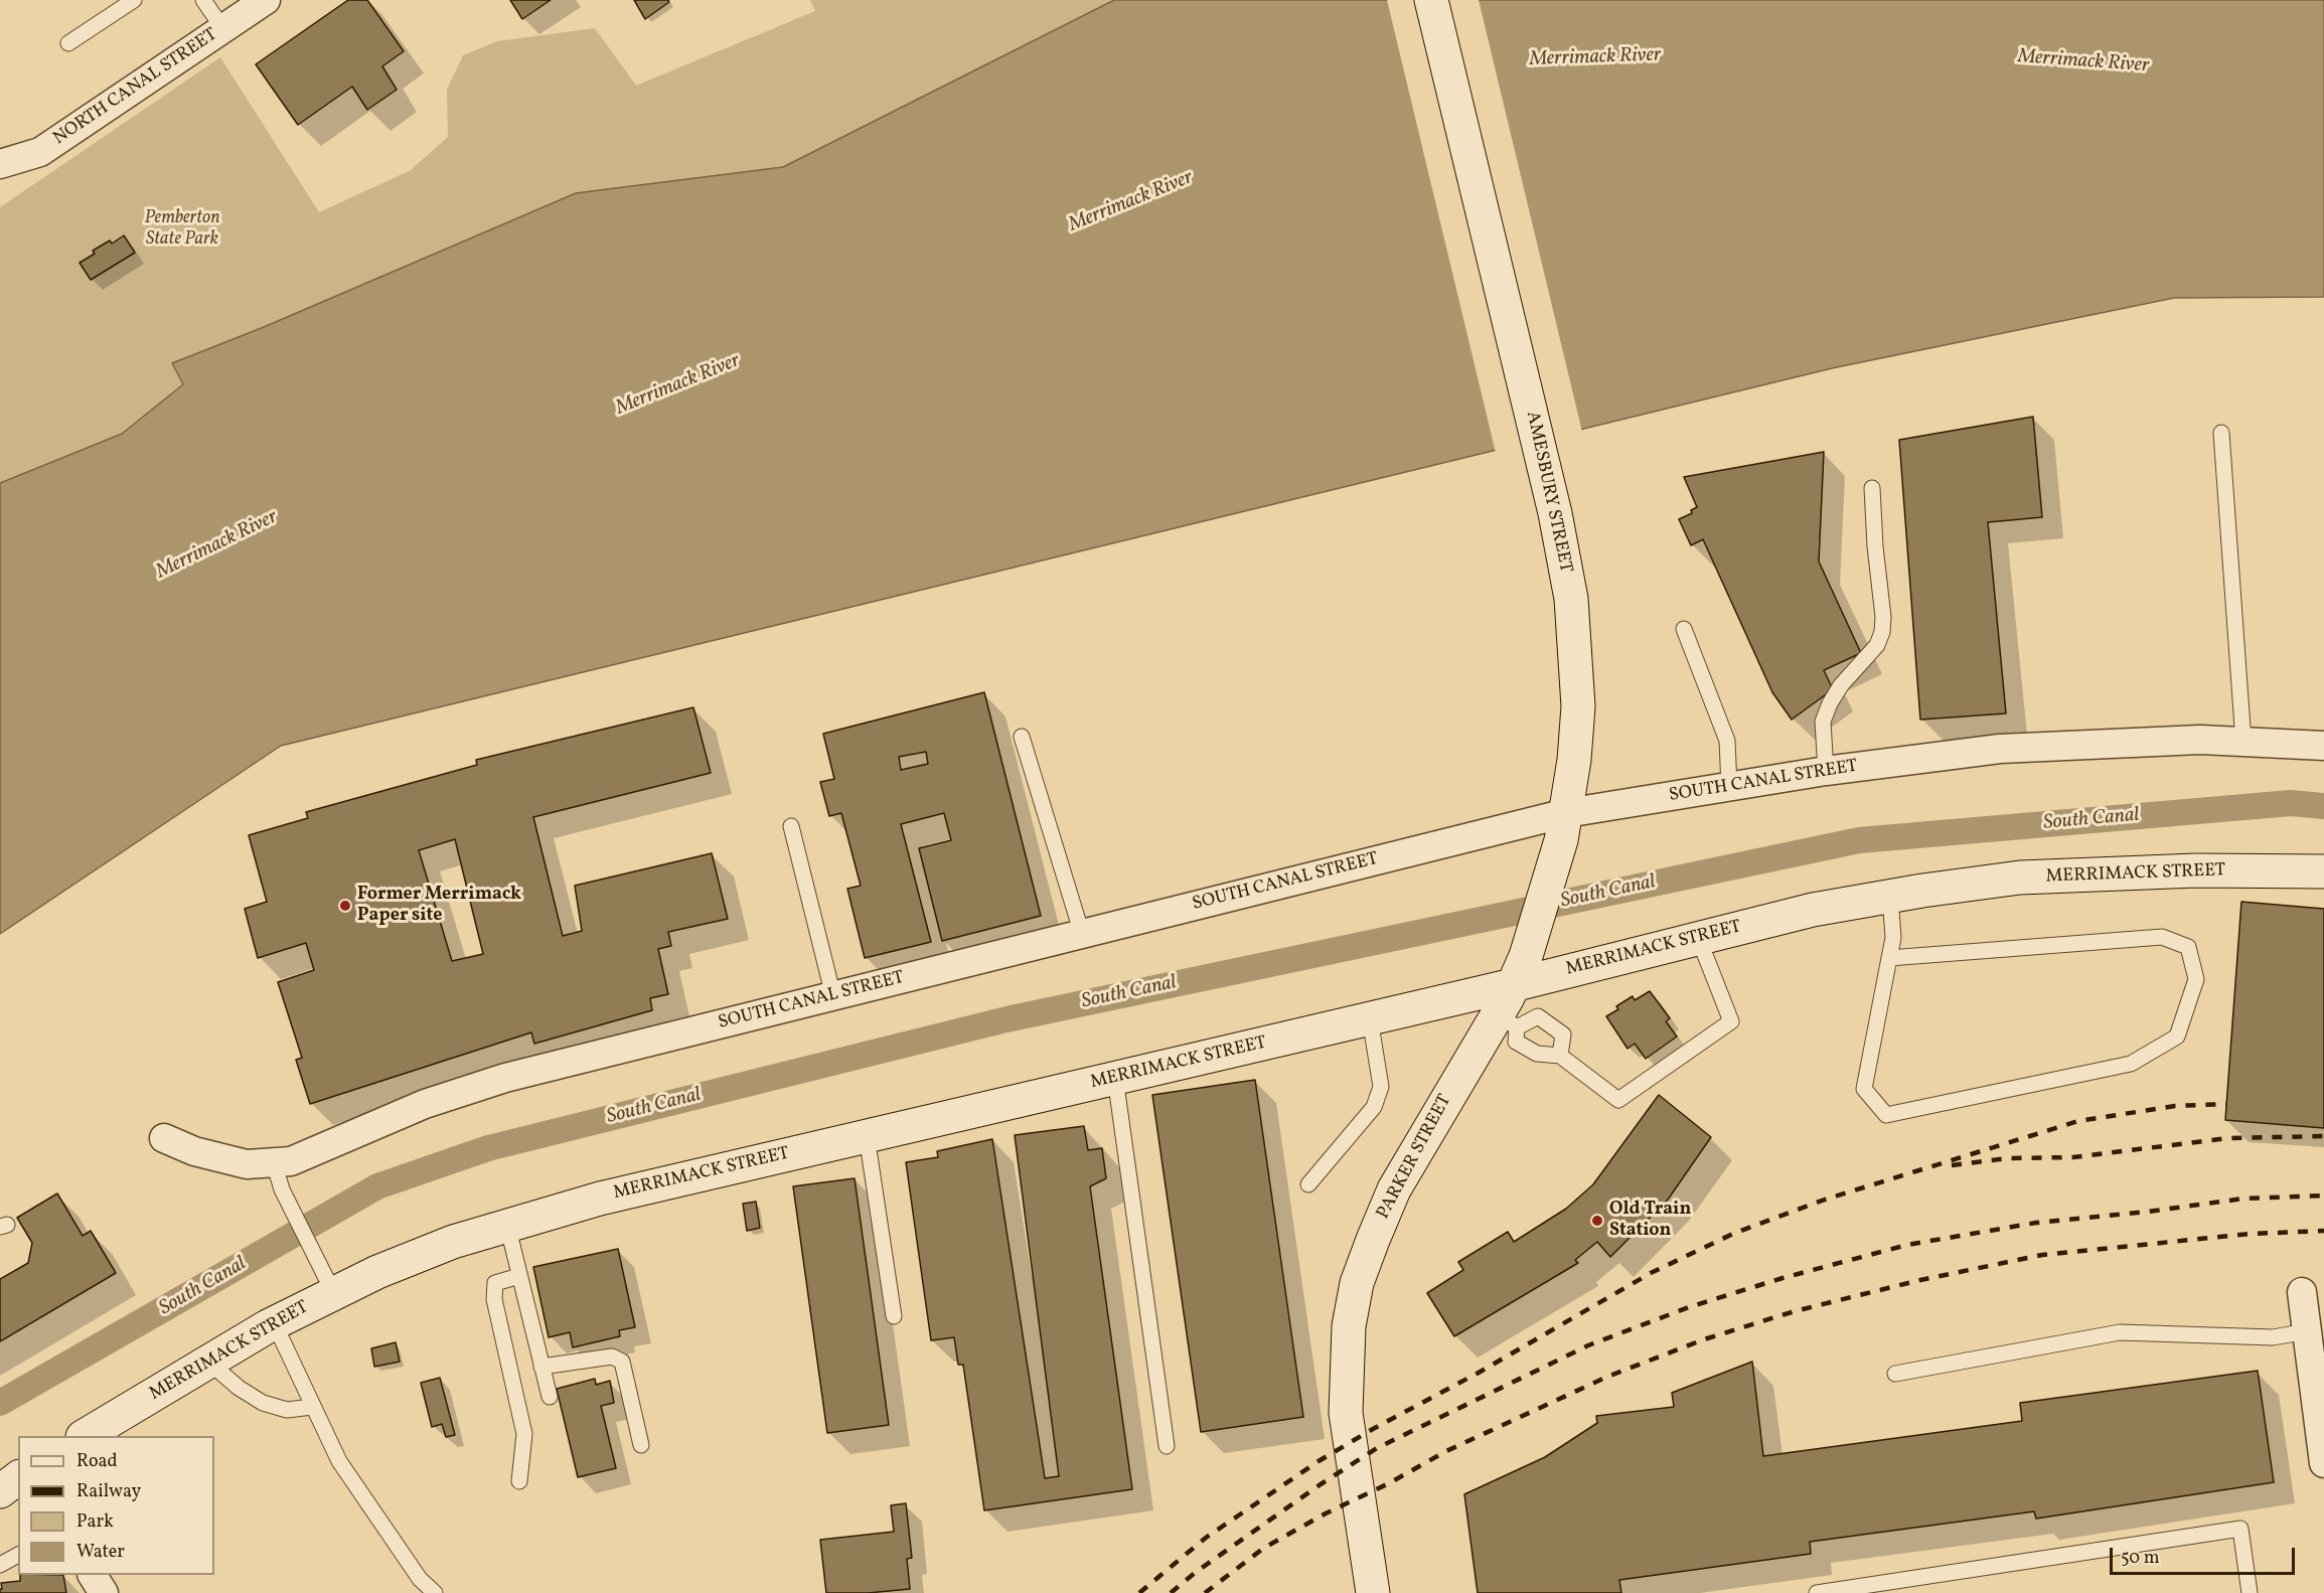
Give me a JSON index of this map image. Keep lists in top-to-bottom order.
{
  "streets": {
    "main road": ["AMESBURY STREET", "MERRIMACK STREET", "PARKER STREET"],
    "street": ["NORTH CANAL STREET", "SOUTH CANAL STREET"]
  },
  "crossings": [
    ["AMESBURY STREET", "SOUTH CANAL STREET"],
    ["AMESBURY STREET", "MERRIMACK STREET"],
    ["AMESBURY STREET", "PARKER STREET"],
    ["MERRIMACK STREET", "PARKER STREET"]
  ],
  "water": ["Merrimack River", "South Canal"],
  "parks": ["Pemberton State Park"],
  "places": ["Former Merrimack Paper site", "Old Train Station"],
  "legend": [
    "Road",
    "Railway",
    "Park",
    "Water"
  ],
  "scale_bar": "50 m"
}
